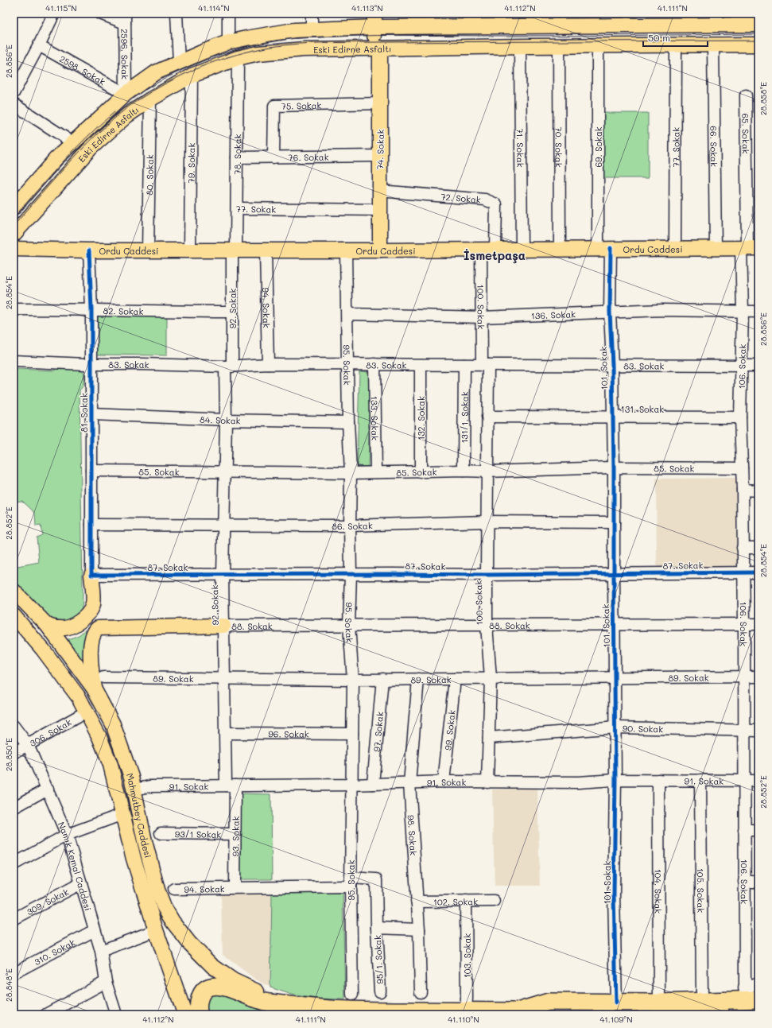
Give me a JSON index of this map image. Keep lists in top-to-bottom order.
{
  "streets": {
    "main road": [
      "Eski Edirne Asfaltı",
      "74. Sokak",
      "Ordu Caddesi",
      "Mahmutbey Caddesi"
    ],
    "street": [
      "2596. Sokak",
      "2598. Sokak",
      "75. Sokak",
      "65. Sokak",
      "66. Sokak",
      "70. Sokak",
      "69. Sokak",
      "77. Sokak",
      "71. Sokak",
      "78. Sokak",
      "76. Sokak",
      "79. Sokak",
      "80. Sokak",
      "72. Sokak",
      "100. Sokak",
      "94. Sokak",
      "92. Sokak",
      "82. Sokak",
      "136. Sokak",
      "83. Sokak",
      "95. Sokak",
      "106. Sokak",
      "101. Sokak",
      "131. Sokak",
      "81. Sokak",
      "131/1. Sokak",
      "133. Sokak",
      "132. Sokak",
      "84. Sokak",
      "85. Sokak",
      "86. Sokak",
      "87. Sokak",
      "88. Sokak",
      "89. Sokak",
      "90. Sokak",
      "99. Sokak",
      "97. Sokak",
      "306. Sokak",
      "96. Sokak",
      "91. Sokak",
      "93/1 Sokak",
      "98. Sokak",
      "93. Sokak",
      "Namık Kemal Caddesi",
      "105. Sokak",
      "104. Sokak",
      "309. Sokak",
      "102. Sokak",
      "310. Sokak",
      "103. Sokak",
      "95/1. Sokak"
    ]
  },
  "crossings": [
    ["Eski Edirne Asfaltı", "2596. Sokak"],
    ["Eski Edirne Asfaltı", "2598. Sokak"],
    ["Eski Edirne Asfaltı", "66. Sokak"],
    ["Eski Edirne Asfaltı", "70. Sokak"],
    ["Eski Edirne Asfaltı", "69. Sokak"],
    ["Eski Edirne Asfaltı", "77. Sokak"],
    ["Eski Edirne Asfaltı", "71. Sokak"],
    ["Eski Edirne Asfaltı", "74. Sokak"],
    ["Eski Edirne Asfaltı", "78. Sokak"],
    ["Eski Edirne Asfaltı", "79. Sokak"],
    ["Eski Edirne Asfaltı", "80. Sokak"],
    ["2596. Sokak", "2598. Sokak"],
    ["75. Sokak", "74. Sokak"],
    ["75. Sokak", "76. Sokak"],
    ["65. Sokak", "Ordu Caddesi"],
    ["65. Sokak", "106. Sokak"],
    ["66. Sokak", "Ordu Caddesi"],
    ["70. Sokak", "Ordu Caddesi"],
    ["69. Sokak", "Ordu Caddesi"],
    ["69. Sokak", "101. Sokak"],
    ["77. Sokak", "74. Sokak"],
    ["77. Sokak", "78. Sokak"],
    ["77. Sokak", "Ordu Caddesi"],
    ["71. Sokak", "Ordu Caddesi"],
    ["74. Sokak", "76. Sokak"],
    ["74. Sokak", "72. Sokak"],
    ["74. Sokak", "Ordu Caddesi"],
    ["78. Sokak", "76. Sokak"],
    ["78. Sokak", "Ordu Caddesi"],
    ["78. Sokak", "92. Sokak"],
    ["79. Sokak", "Ordu Caddesi"],
    ["80. Sokak", "Ordu Caddesi"],
    ["72. Sokak", "Ordu Caddesi"],
    ["Ordu Caddesi", "100. Sokak"],
    ["Ordu Caddesi", "94. Sokak"],
    ["Ordu Caddesi", "92. Sokak"],
    ["Ordu Caddesi", "95. Sokak"],
    ["Ordu Caddesi", "106. Sokak"],
    ["Ordu Caddesi", "101. Sokak"],
    ["Ordu Caddesi", "81. Sokak"],
    ["100. Sokak", "136. Sokak"],
    ["100. Sokak", "83. Sokak"],
    ["100. Sokak", "131. Sokak"],
    ["100. Sokak", "85. Sokak"],
    ["100. Sokak", "86. Sokak"],
    ["100. Sokak", "87. Sokak"],
    ["100. Sokak", "88. Sokak"],
    ["100. Sokak", "89. Sokak"],
    ["100. Sokak", "90. Sokak"],
    ["100. Sokak", "91. Sokak"],
    ["94. Sokak", "83. Sokak"],
    ["94. Sokak", "95. Sokak"],
    ["94. Sokak", "93. Sokak"],
    ["94. Sokak", "95/1. Sokak"],
    ["92. Sokak", "82. Sokak"],
    ["92. Sokak", "83. Sokak"],
    ["92. Sokak", "84. Sokak"],
    ["92. Sokak", "85. Sokak"],
    ["92. Sokak", "86. Sokak"],
    ["92. Sokak", "87. Sokak"],
    ["92. Sokak", "88. Sokak"],
    ["92. Sokak", "89. Sokak"],
    ["92. Sokak", "96. Sokak"],
    ["92. Sokak", "91. Sokak"],
    ["92. Sokak", "93. Sokak"],
    ["82. Sokak", "81. Sokak"],
    ["136. Sokak", "95. Sokak"],
    ["136. Sokak", "106. Sokak"],
    ["136. Sokak", "101. Sokak"],
    ["83. Sokak", "95. Sokak"],
    ["83. Sokak", "106. Sokak"],
    ["83. Sokak", "101. Sokak"],
    ["83. Sokak", "81. Sokak"],
    ["83. Sokak", "131/1. Sokak"],
    ["83. Sokak", "133. Sokak"],
    ["83. Sokak", "132. Sokak"],
    ["95. Sokak", "84. Sokak"],
    ["95. Sokak", "85. Sokak"],
    ["95. Sokak", "86. Sokak"],
    ["95. Sokak", "87. Sokak"],
    ["95. Sokak", "88. Sokak"],
    ["95. Sokak", "89. Sokak"],
    ["95. Sokak", "96. Sokak"],
    ["95. Sokak", "91. Sokak"],
    ["95. Sokak", "95/1. Sokak"],
    ["106. Sokak", "131. Sokak"],
    ["106. Sokak", "85. Sokak"],
    ["106. Sokak", "87. Sokak"],
    ["106. Sokak", "88. Sokak"],
    ["106. Sokak", "89. Sokak"],
    ["106. Sokak", "90. Sokak"],
    ["106. Sokak", "91. Sokak"],
    ["101. Sokak", "131. Sokak"],
    ["101. Sokak", "85. Sokak"],
    ["101. Sokak", "86. Sokak"],
    ["101. Sokak", "87. Sokak"],
    ["101. Sokak", "88. Sokak"],
    ["101. Sokak", "89. Sokak"],
    ["101. Sokak", "90. Sokak"],
    ["101. Sokak", "91. Sokak"],
    ["81. Sokak", "84. Sokak"],
    ["81. Sokak", "85. Sokak"],
    ["81. Sokak", "86. Sokak"],
    ["81. Sokak", "87. Sokak"],
    ["131/1. Sokak", "85. Sokak"],
    ["133. Sokak", "85. Sokak"],
    ["132. Sokak", "85. Sokak"],
    ["89. Sokak", "99. Sokak"],
    ["89. Sokak", "97. Sokak"],
    ["89. Sokak", "98. Sokak"],
    ["99. Sokak", "91. Sokak"],
    ["97. Sokak", "91. Sokak"],
    ["306. Sokak", "Mahmutbey Caddesi"],
    ["306. Sokak", "Namık Kemal Caddesi"],
    ["91. Sokak", "Mahmutbey Caddesi"],
    ["91. Sokak", "98. Sokak"],
    ["91. Sokak", "93. Sokak"],
    ["91. Sokak", "105. Sokak"],
    ["91. Sokak", "104. Sokak"],
    ["93/1 Sokak", "93. Sokak"],
    ["98. Sokak", "102. Sokak"],
    ["98. Sokak", "95/1. Sokak"],
    ["Namık Kemal Caddesi", "309. Sokak"],
    ["Namık Kemal Caddesi", "310. Sokak"],
    ["102. Sokak", "103. Sokak"]
  ],
  "districts": ["İsmetpaşa"],
  "scale_bar": "50 m",
  "coordinates": [
    "41.115°N",
    "41.114°N",
    "41.113°N",
    "41.112°N",
    "41.111°N",
    "28.856°E",
    "28.858°E",
    "28.854°E",
    "28.852°E",
    "28.850°E",
    "28.848°E",
    "41.110°N",
    "41.109°N"
  ]
}
